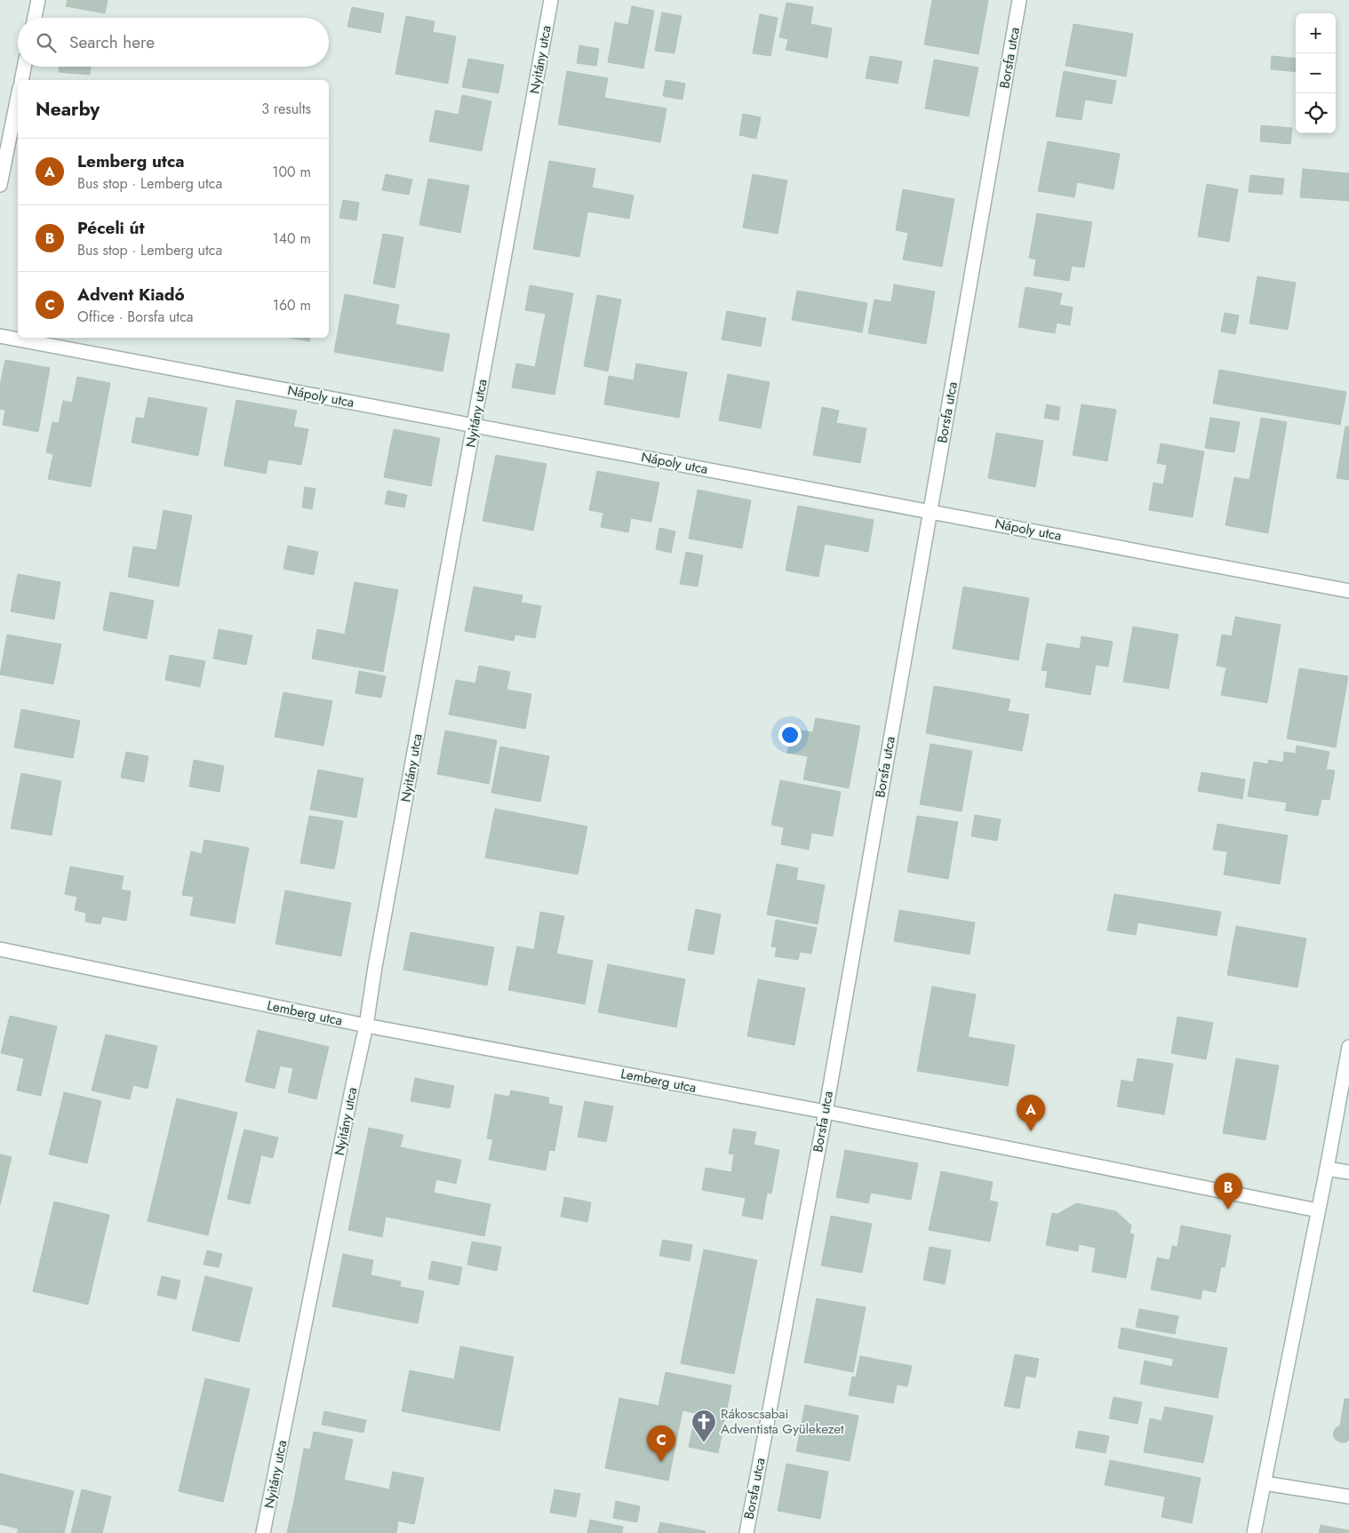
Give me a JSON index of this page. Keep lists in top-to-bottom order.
{
  "streets": {
    "street": [
      "Borsfa utca",
      "Nyitány utca",
      "Nápoly utca",
      "Lemberg utca"
    ]
  },
  "crossings": [
    ["Borsfa utca", "Nápoly utca"],
    ["Borsfa utca", "Lemberg utca"],
    ["Nyitány utca", "Nápoly utca"],
    ["Nyitány utca", "Lemberg utca"]
  ],
  "places": {
    "church": ["Rákoscsabai Adventista Gyülekezet"]
  },
  "page": {
    "map_buttons": ["+", "−"],
    "search": "Search here",
    "heading": ["Nearby", "3 results"],
    "list": [
      {
        "mark": "A",
        "name": "Lemberg utca",
        "note": "Bus stop · Lemberg utca",
        "value": "100 m"
      },
      {
        "mark": "B",
        "name": "Péceli út",
        "note": "Bus stop · Lemberg utca",
        "value": "140 m"
      },
      {
        "mark": "C",
        "name": "Advent Kiadó",
        "note": "Office · Borsfa utca",
        "value": "160 m"
      }
    ],
    "pins": ["A", "B", "C"]
  }
}
